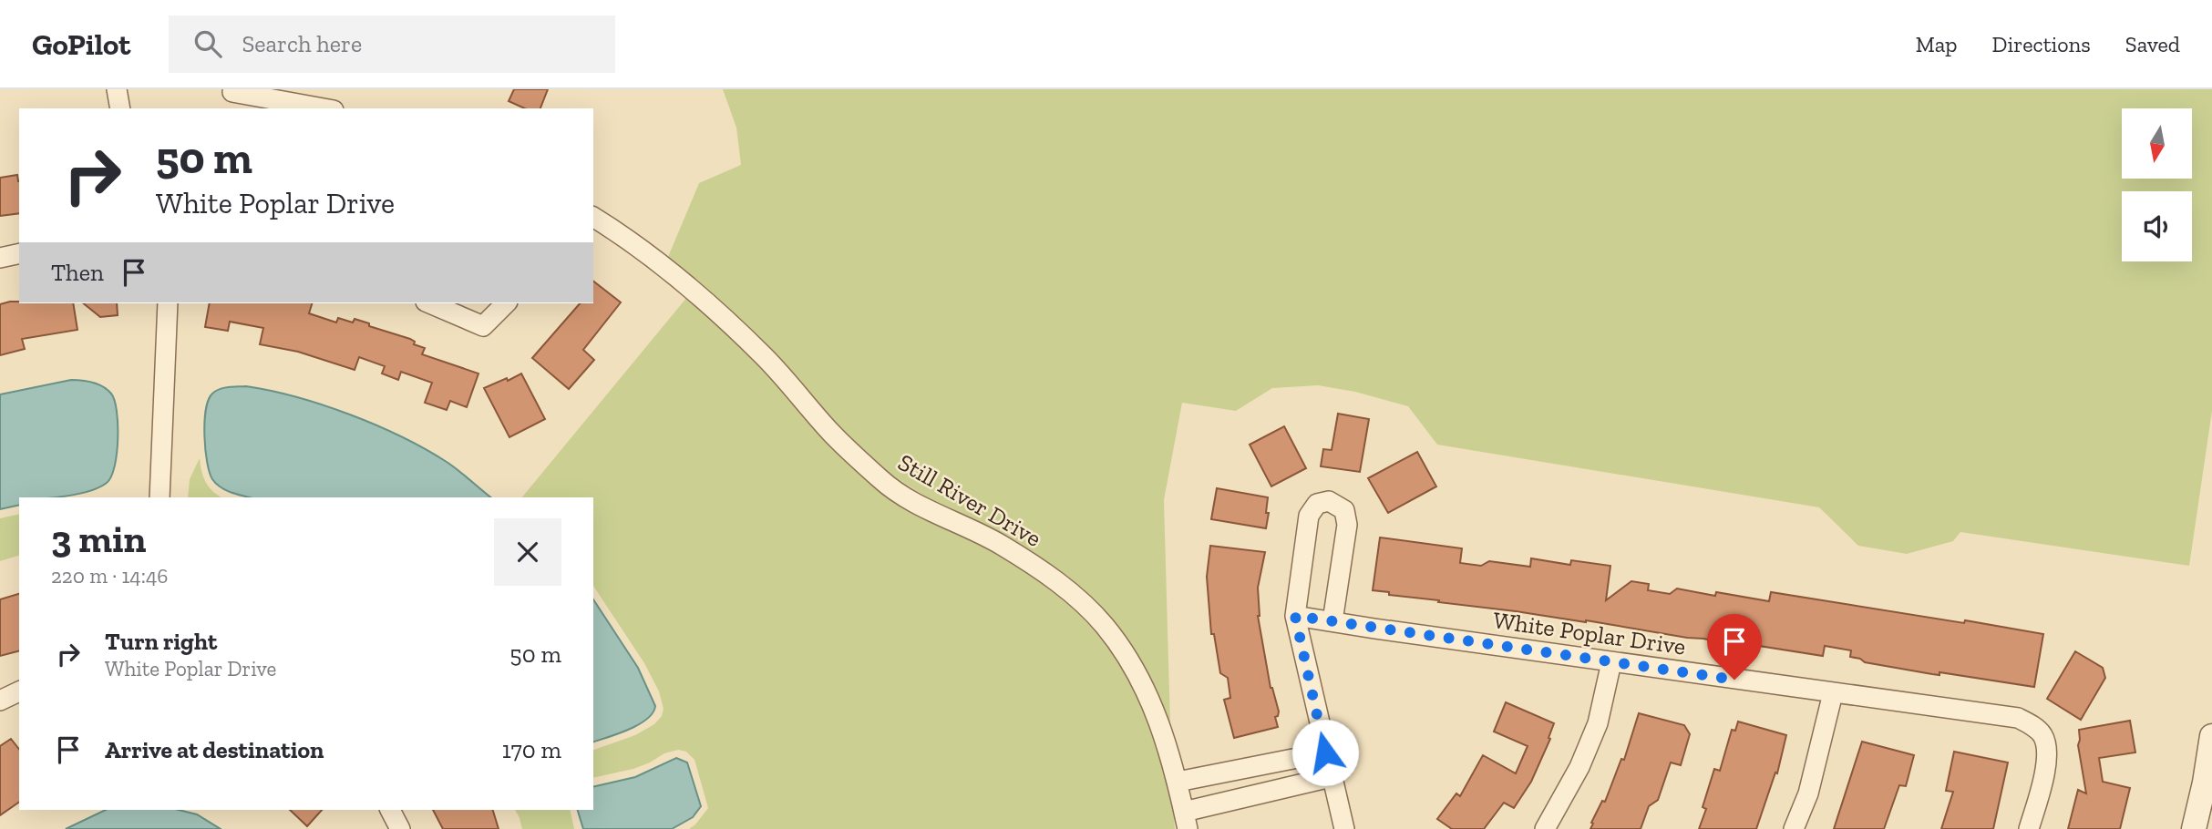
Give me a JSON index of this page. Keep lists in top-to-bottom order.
{
  "streets": {
    "street": ["Still River Drive", "White Poplar Drive"]
  },
  "north": "bottom",
  "page": {
    "header": "GoPilot",
    "search": "Search here",
    "nav": ["Map", "Directions", "Saved"],
    "turn": ["50 m", "White Poplar Drive"],
    "then": "Then",
    "heading": ["3 min", "220 m · 14:46"],
    "list": [
      {
        "name": "Turn right",
        "note": "White Poplar Drive",
        "value": "50 m"
      },
      {
        "name": "Arrive at destination",
        "value": "170 m"
      }
    ]
  }
}
